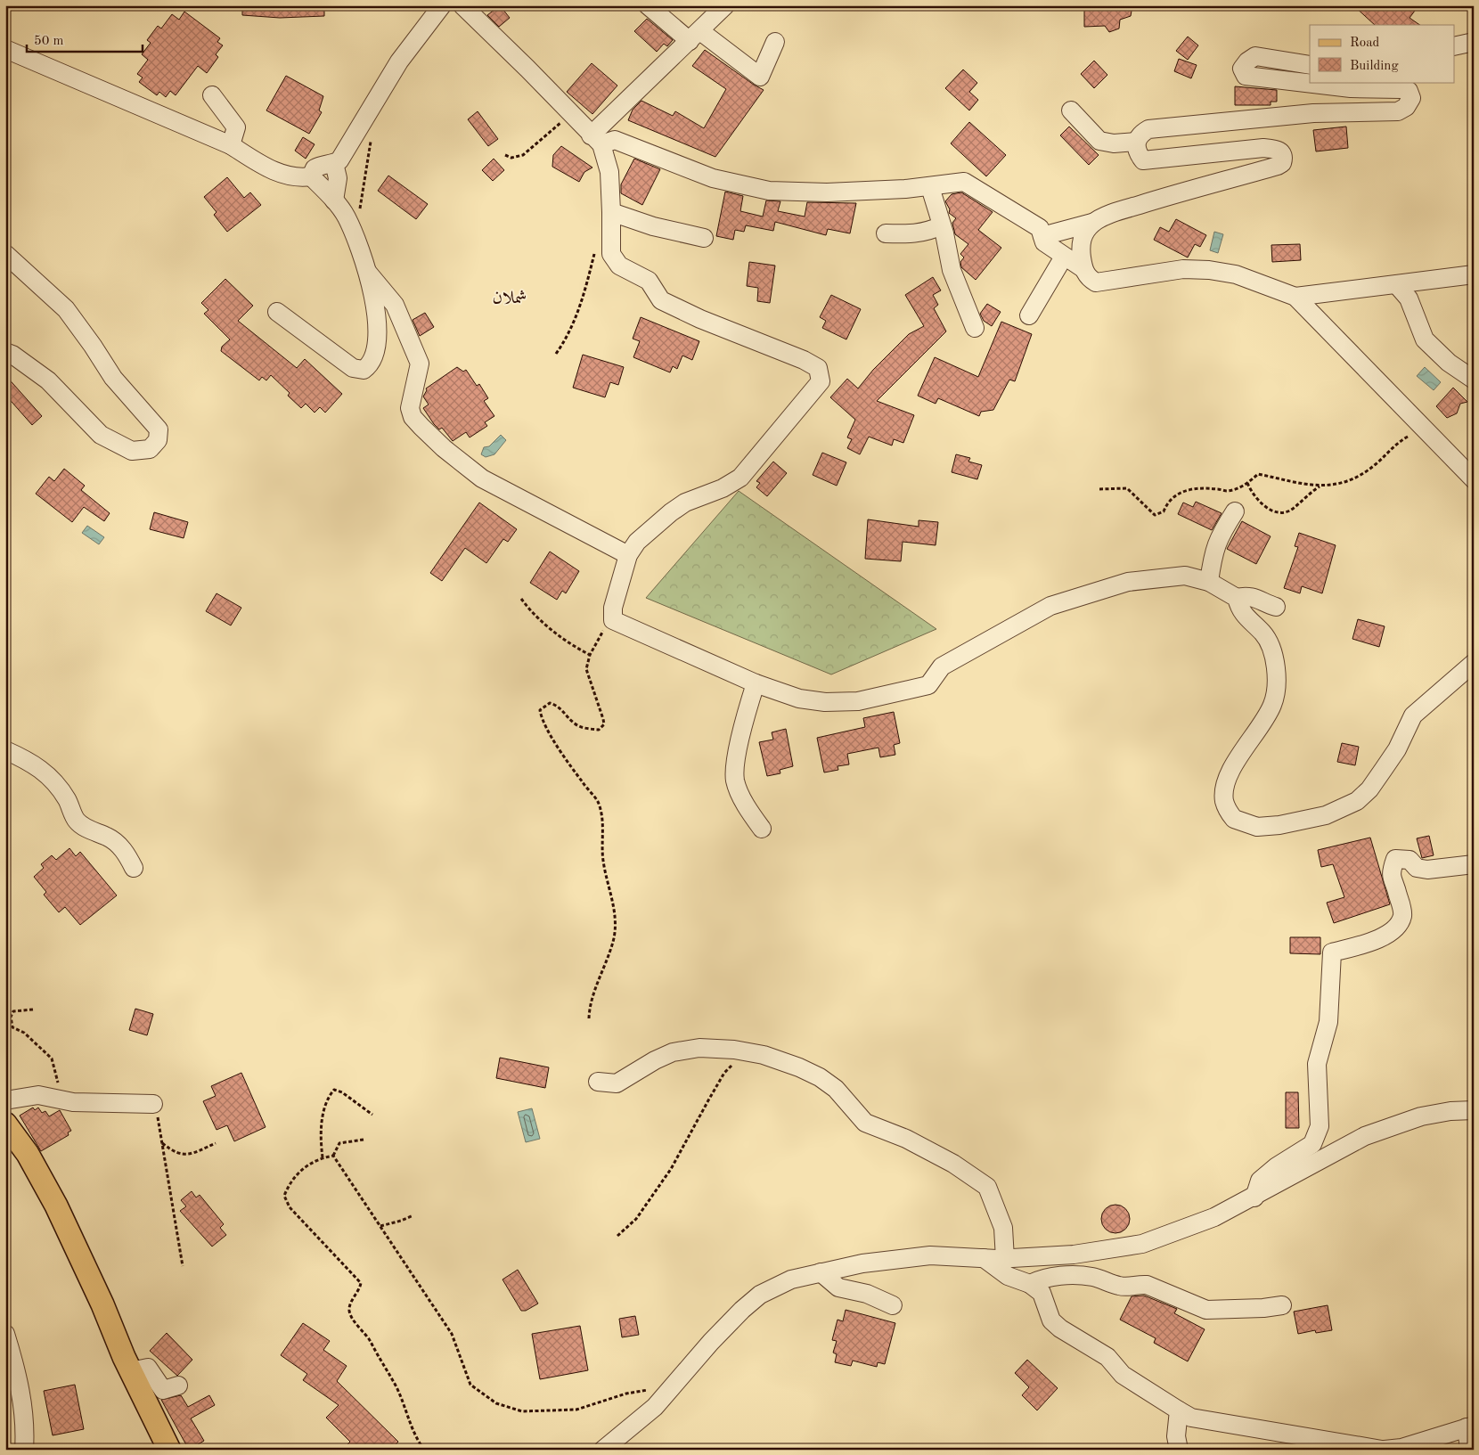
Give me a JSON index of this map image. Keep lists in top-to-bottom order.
{
  "districts": ["شملان"],
  "legend": ["Road", "Building"],
  "scale_bar": "50 m"
}
